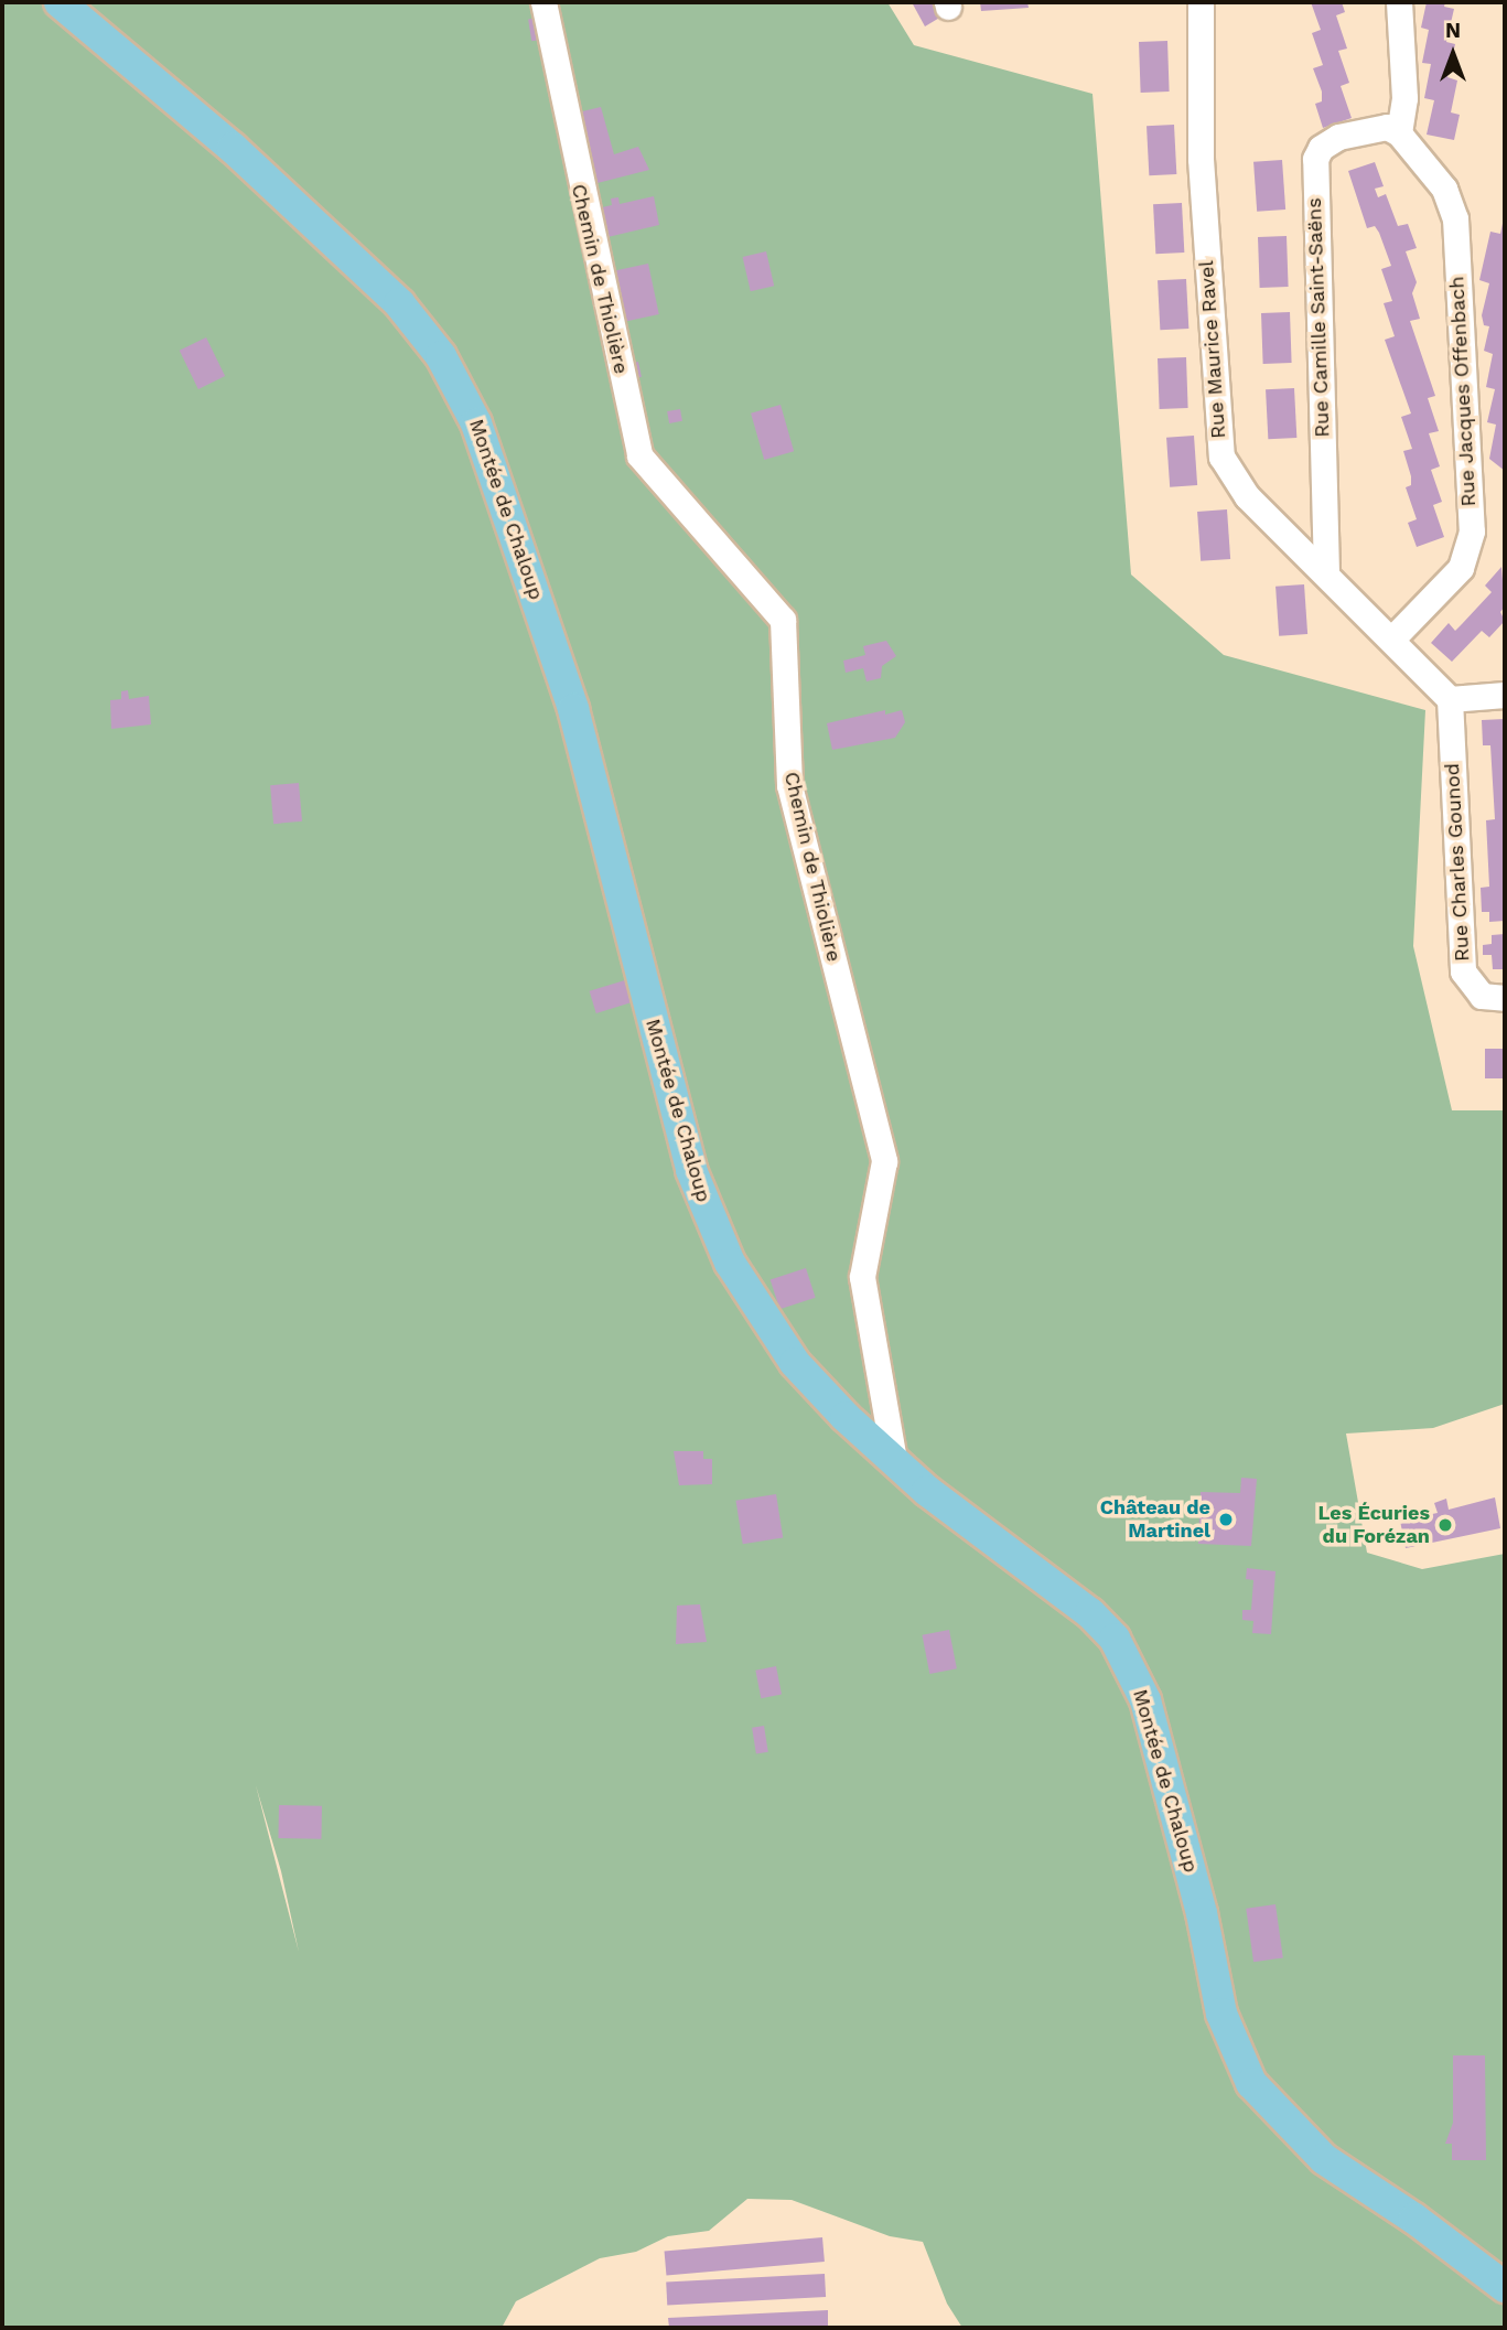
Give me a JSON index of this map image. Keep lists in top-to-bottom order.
{
  "streets": {
    "main road": ["Montée de Chaloup"],
    "street": [
      "Chemin de Thiolière",
      "Rue Camille Saint-Saëns",
      "Rue Maurice Ravel",
      "Rue Jacques Offenbach",
      "Rue Charles Gounod"
    ]
  },
  "crossings": [
    ["Chemin de Thiolière", "Montée de Chaloup"],
    ["Rue Camille Saint-Saëns", "Rue Maurice Ravel"],
    ["Rue Camille Saint-Saëns", "Rue Jacques Offenbach"],
    ["Rue Maurice Ravel", "Rue Jacques Offenbach"],
    ["Rue Maurice Ravel", "Rue Charles Gounod"]
  ],
  "places": ["Château de Martinel", "Les Écuries du Forézan"],
  "north": "top"
}
